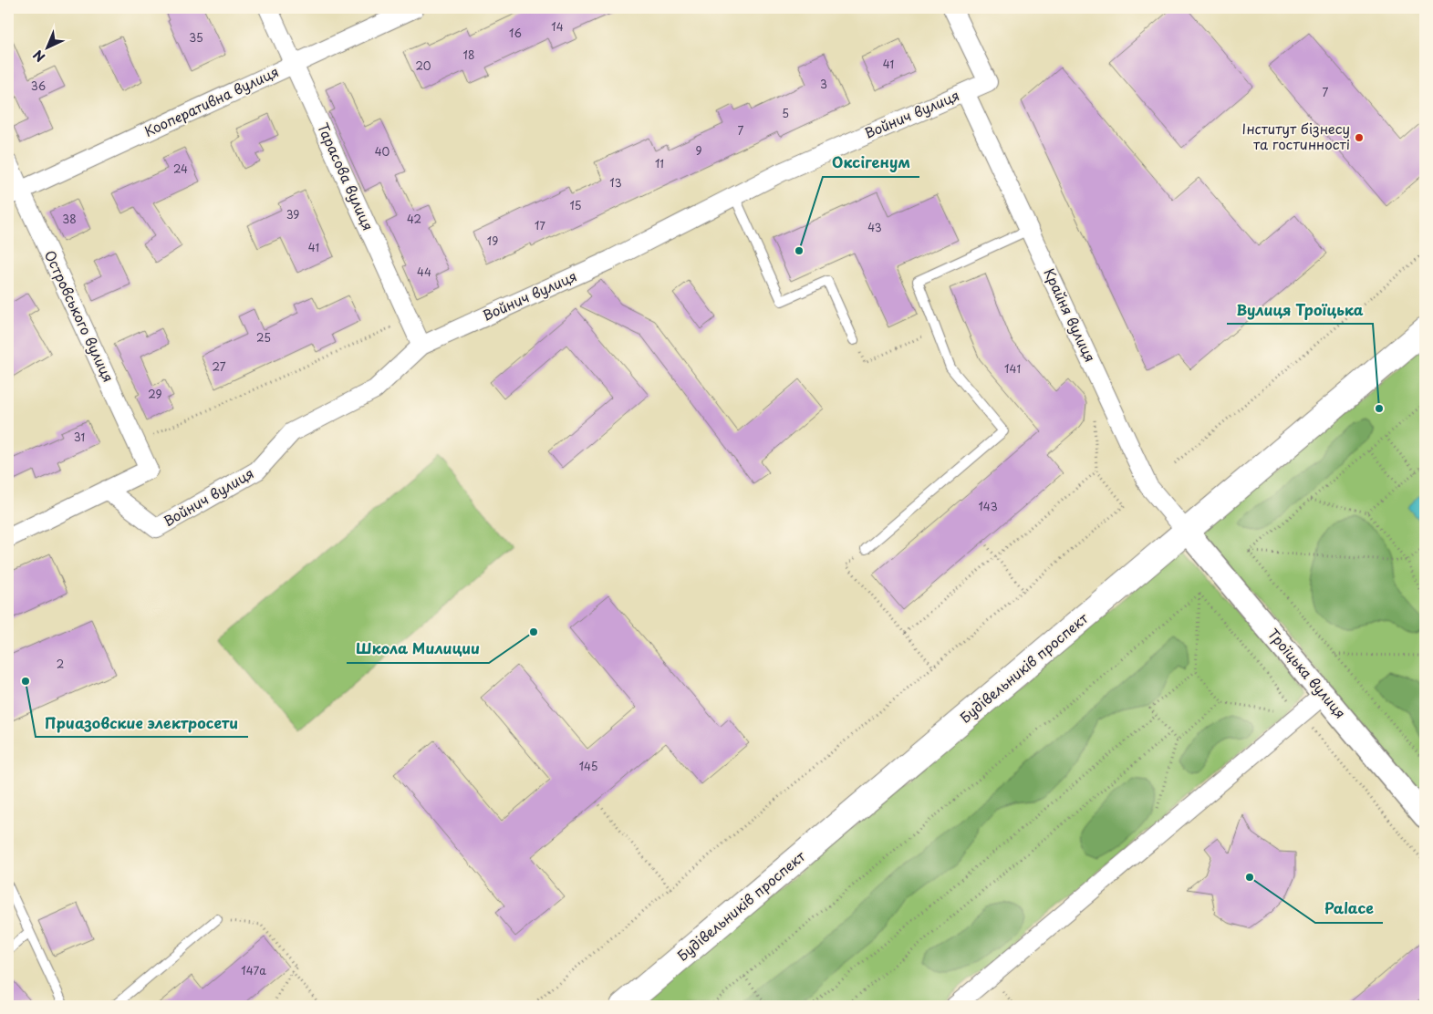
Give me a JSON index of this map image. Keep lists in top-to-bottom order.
{
  "streets": {
    "main road": ["Будівельників проспект"],
    "street": [
      "Кооперативна вулиця",
      "Войнич вулиця",
      "Тарасова вулиця",
      "Крайня вулиця",
      "Островського вулиця",
      "Троїцька вулиця"
    ]
  },
  "crossings": [
    ["Кооперативна вулиця", "Тарасова вулиця"],
    ["Кооперативна вулиця", "Островського вулиця"],
    ["Войнич вулиця", "Тарасова вулиця"],
    ["Войнич вулиця", "Крайня вулиця"],
    ["Войнич вулиця", "Островського вулиця"],
    ["Крайня вулиця", "Будівельників проспект"],
    ["Крайня вулиця", "Троїцька вулиця"],
    ["Будівельників проспект", "Троїцька вулиця"]
  ],
  "places": [
    "Інститут бізнесу та гостинності",
    "Оксігенум",
    "Вулиця Троїцька",
    "Школа Милиции",
    "Приазовские электросети",
    "Palace"
  ],
  "house_numbers": [
    "14",
    "16",
    "35",
    "18",
    "41",
    "20",
    "3",
    "36",
    "7",
    "5",
    "7",
    "9",
    "40",
    "11",
    "24",
    "13",
    "15",
    "39",
    "38",
    "42",
    "17",
    "43",
    "19",
    "41",
    "44",
    "25",
    "27",
    "141",
    "29",
    "31",
    "143",
    "2",
    "145",
    "147а"
  ],
  "north": "bottom left"
}
